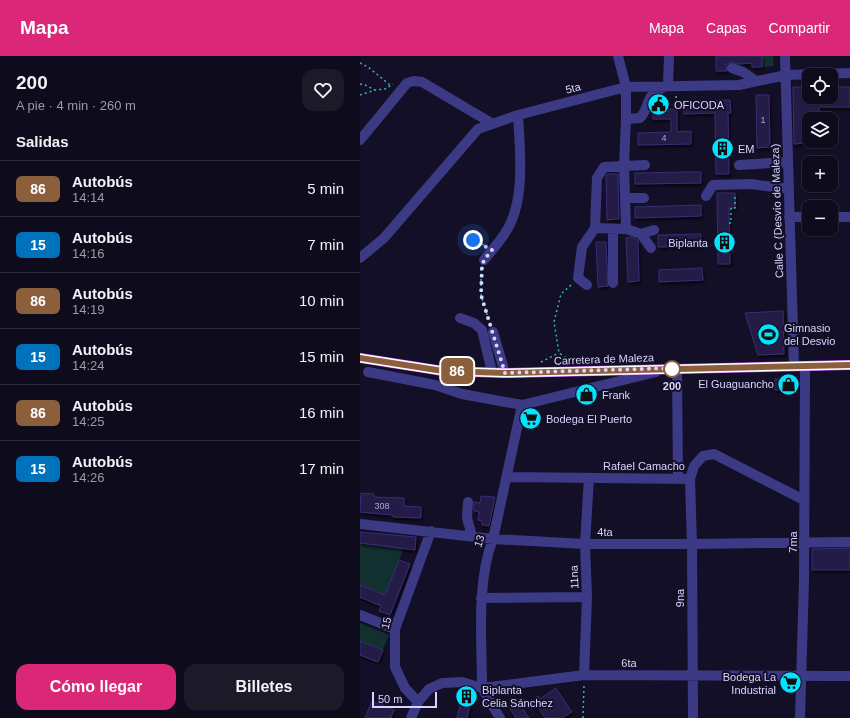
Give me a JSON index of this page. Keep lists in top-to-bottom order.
{
  "streets": {
    "main road": ["Carretera de Maleza"],
    "street": [
      "5ta",
      "Calle C (Desvío de Maleza)",
      "Rafael Camacho",
      "4ta",
      "13",
      "7ma",
      "11na",
      "9na",
      "15",
      "6ta"
    ]
  },
  "crossings": [
    ["5ta", "Calle C (Desvío de Maleza)"],
    ["Calle C (Desvío de Maleza)", "Carretera de Maleza"],
    ["Carretera de Maleza", "7ma"],
    ["Rafael Camacho", "13"],
    ["Rafael Camacho", "7ma"],
    ["Rafael Camacho", "11na"],
    ["Rafael Camacho", "9na"],
    ["4ta", "13"],
    ["4ta", "7ma"],
    ["4ta", "11na"],
    ["4ta", "9na"],
    ["4ta", "15"],
    ["13", "6ta"],
    ["7ma", "6ta"],
    ["11na", "6ta"],
    ["9na", "6ta"],
    ["15", "6ta"]
  ],
  "places": {
    "public building": ["OFICODA"],
    "building": ["EM", "Biplanta", "Biplanta Celia Sánchez"],
    "sports": ["Gimnasio del Desvio"],
    "other": ["200"],
    "shop": ["El Guaguancho", "Frank"],
    "supermarket": ["Bodega El Puerto", "Bodega La Industrial"]
  },
  "lines": ["bus line 86"],
  "house_numbers": ["1", "4", "308"],
  "scale_bar": "50 m",
  "page": {
    "header": "Mapa",
    "nav": ["Mapa", "Capas", "Compartir"],
    "heading": [
      ["200", "A pie · 4 min · 260 m"],
      "Salidas"
    ],
    "on_map": "86",
    "map_buttons": ["+", "−"],
    "list": [
      {
        "mark": "86",
        "name": "Autobús",
        "note": "14:14",
        "value": "5 min"
      },
      {
        "mark": "15",
        "name": "Autobús",
        "note": "14:16",
        "value": "7 min"
      },
      {
        "mark": "86",
        "name": "Autobús",
        "note": "14:19",
        "value": "10 min"
      },
      {
        "mark": "15",
        "name": "Autobús",
        "note": "14:24",
        "value": "15 min"
      },
      {
        "mark": "86",
        "name": "Autobús",
        "note": "14:25",
        "value": "16 min"
      },
      {
        "mark": "15",
        "name": "Autobús",
        "note": "14:26",
        "value": "17 min"
      }
    ],
    "buttons": ["Cómo llegar", "Billetes"],
    "scale": "50 m"
  }
}
